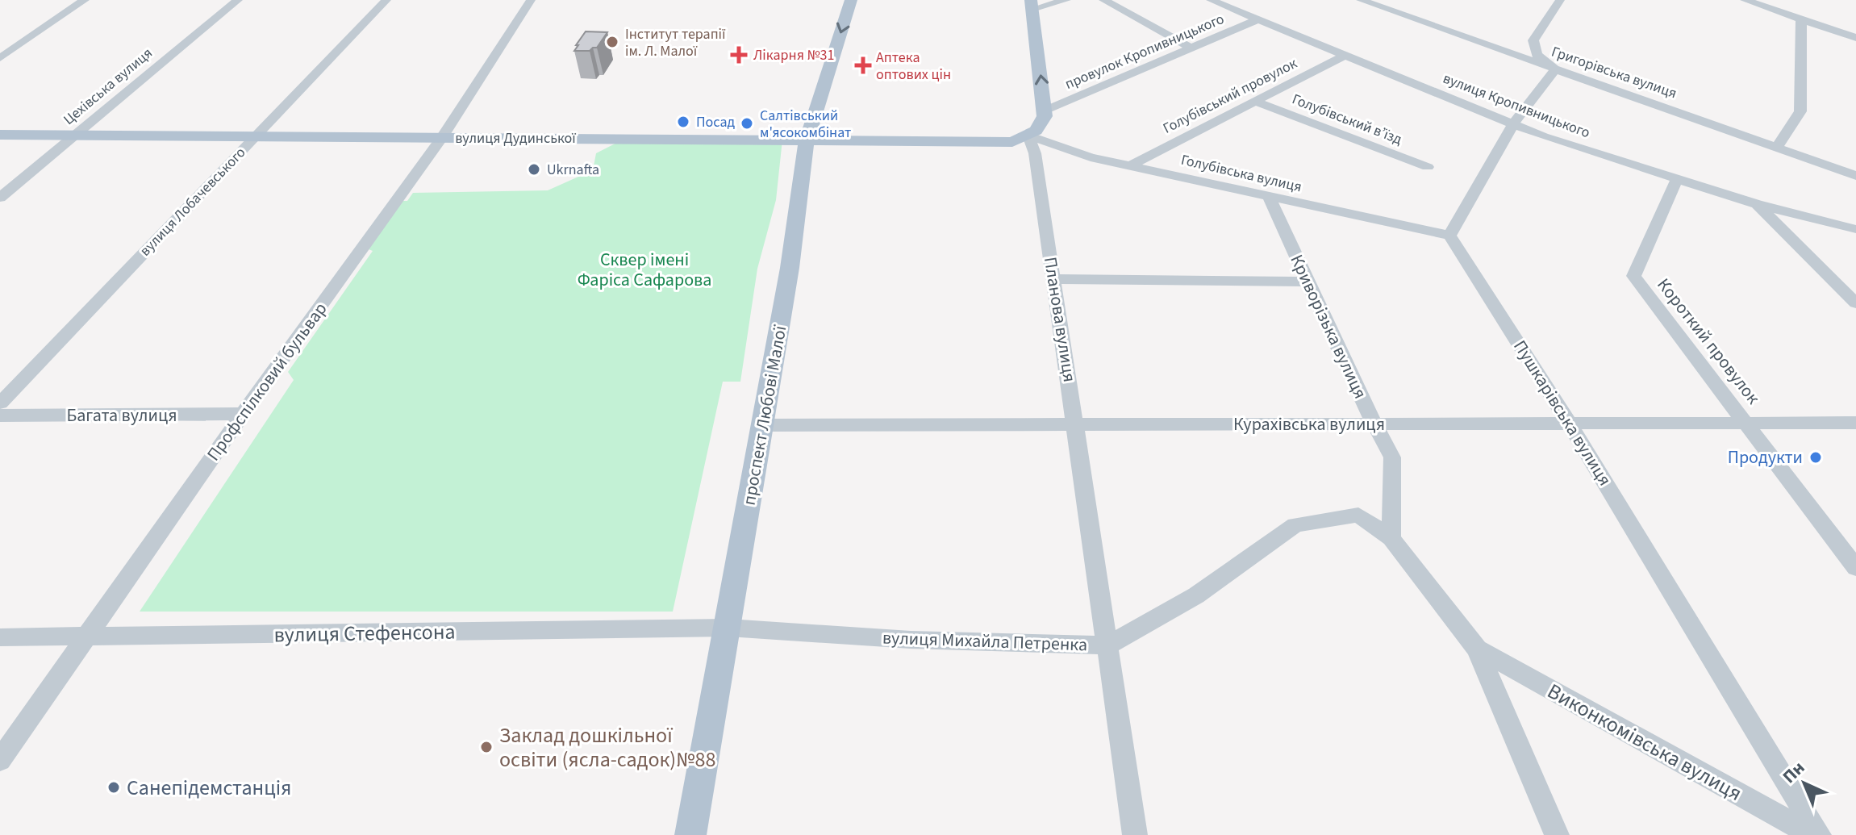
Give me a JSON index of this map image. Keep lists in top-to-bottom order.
{
  "streets": {
    "main road": ["вулиця Дудинської", "проспект Любові Малої"],
    "street": [
      "провулок Кропивницького",
      "Григорівська вулиця",
      "Цехівська вулиця",
      "Голубівський провулок",
      "вулиця Кропивницького",
      "Голубівський в’їзд",
      "Голубівська вулиця",
      "вулиця Лобачевського",
      "Планова вулиця",
      "Криворізька вулиця",
      "Короткий провулок",
      "Профспілковий бульвар",
      "Пушкарівська вулиця",
      "Багата вулиця",
      "Курахівська вулиця",
      "вулиця Стефенсона",
      "вулиця Михайла Петренка",
      "Виконкомівська вулиця"
    ]
  },
  "crossings": [
    ["провулок Кропивницького", "вулиця Кропивницького"],
    ["Цехівська вулиця", "вулиця Дудинської"],
    ["Голубівський провулок", "вулиця Кропивницького"],
    ["Голубівський провулок", "Голубівський в’їзд"],
    ["Голубівський провулок", "Голубівська вулиця"],
    ["вулиця Кропивницького", "Короткий провулок"],
    ["вулиця Дудинської", "Голубівська вулиця"],
    ["вулиця Дудинської", "вулиця Лобачевського"],
    ["вулиця Дудинської", "Планова вулиця"],
    ["вулиця Дудинської", "Профспілковий бульвар"],
    ["вулиця Дудинської", "проспект Любові Малої"],
    ["Голубівська вулиця", "Планова вулиця"],
    ["Голубівська вулиця", "Криворізька вулиця"],
    ["Голубівська вулиця", "Пушкарівська вулиця"],
    ["Планова вулиця", "Курахівська вулиця"],
    ["Планова вулиця", "вулиця Михайла Петренка"],
    ["Криворізька вулиця", "Курахівська вулиця"],
    ["Криворізька вулиця", "вулиця Михайла Петренка"],
    ["Короткий провулок", "Курахівська вулиця"],
    ["Профспілковий бульвар", "Багата вулиця"],
    ["Профспілковий бульвар", "вулиця Стефенсона"],
    ["Пушкарівська вулиця", "Курахівська вулиця"],
    ["проспект Любові Малої", "Курахівська вулиця"],
    ["проспект Любові Малої", "вулиця Стефенсона"],
    ["проспект Любові Малої", "вулиця Михайла Петренка"],
    ["вулиця Стефенсона", "вулиця Михайла Петренка"]
  ],
  "parks": ["Сквер імені Фаріса Сафарова"],
  "places": {
    "other": [
      "Інститут терапії ім. Л. Малої",
      "Посад",
      "Салтівський м'ясокомбінат",
      "Ukrnafta",
      "Продукти",
      "Заклад дошкільної освіти (ясла-садок)№88",
      "Санепідемстанція"
    ],
    "health": ["Лікарня №31", "Аптека оптових цін"]
  },
  "north": "top left"
}
